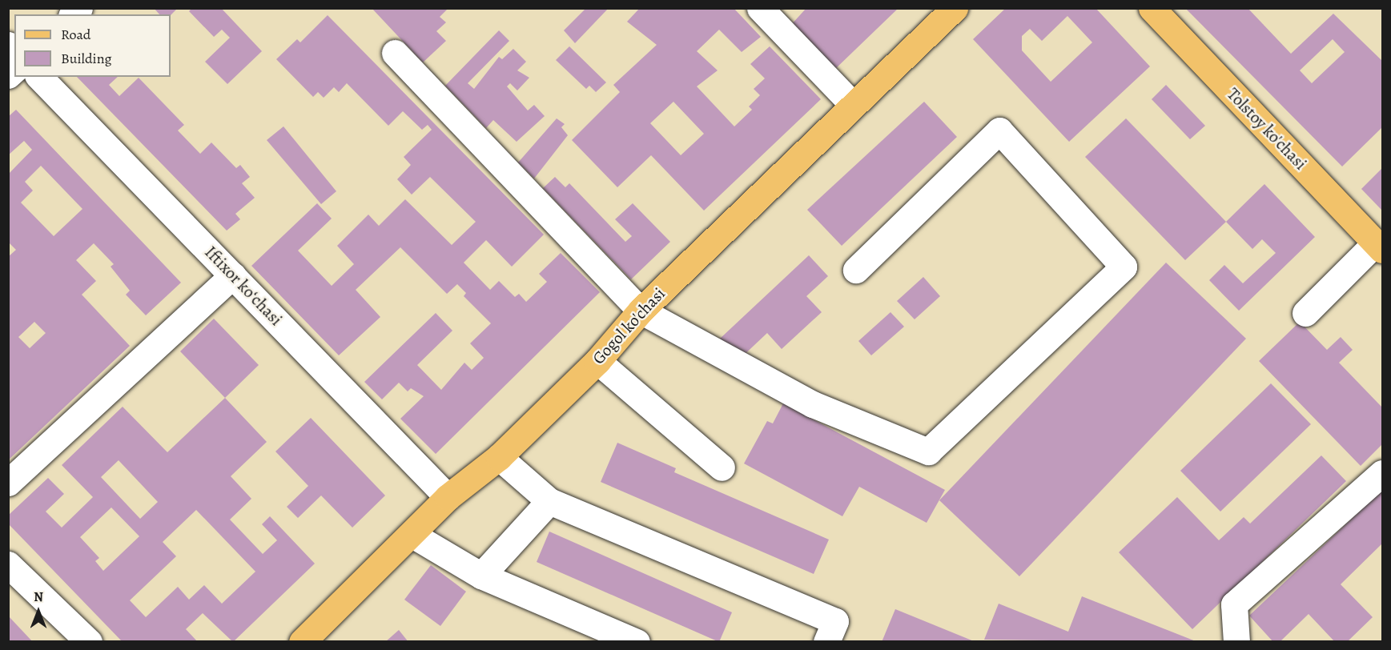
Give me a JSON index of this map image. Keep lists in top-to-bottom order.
{
  "streets": {
    "main road": ["Tolstoy ko'chasi", "Gogol ko'chasi"],
    "street": ["Iftixor koʻchasi"]
  },
  "crossings": [
    ["Iftixor koʻchasi", "Gogol ko'chasi"]
  ],
  "legend": ["Road", "Building"],
  "north": "top"
}
